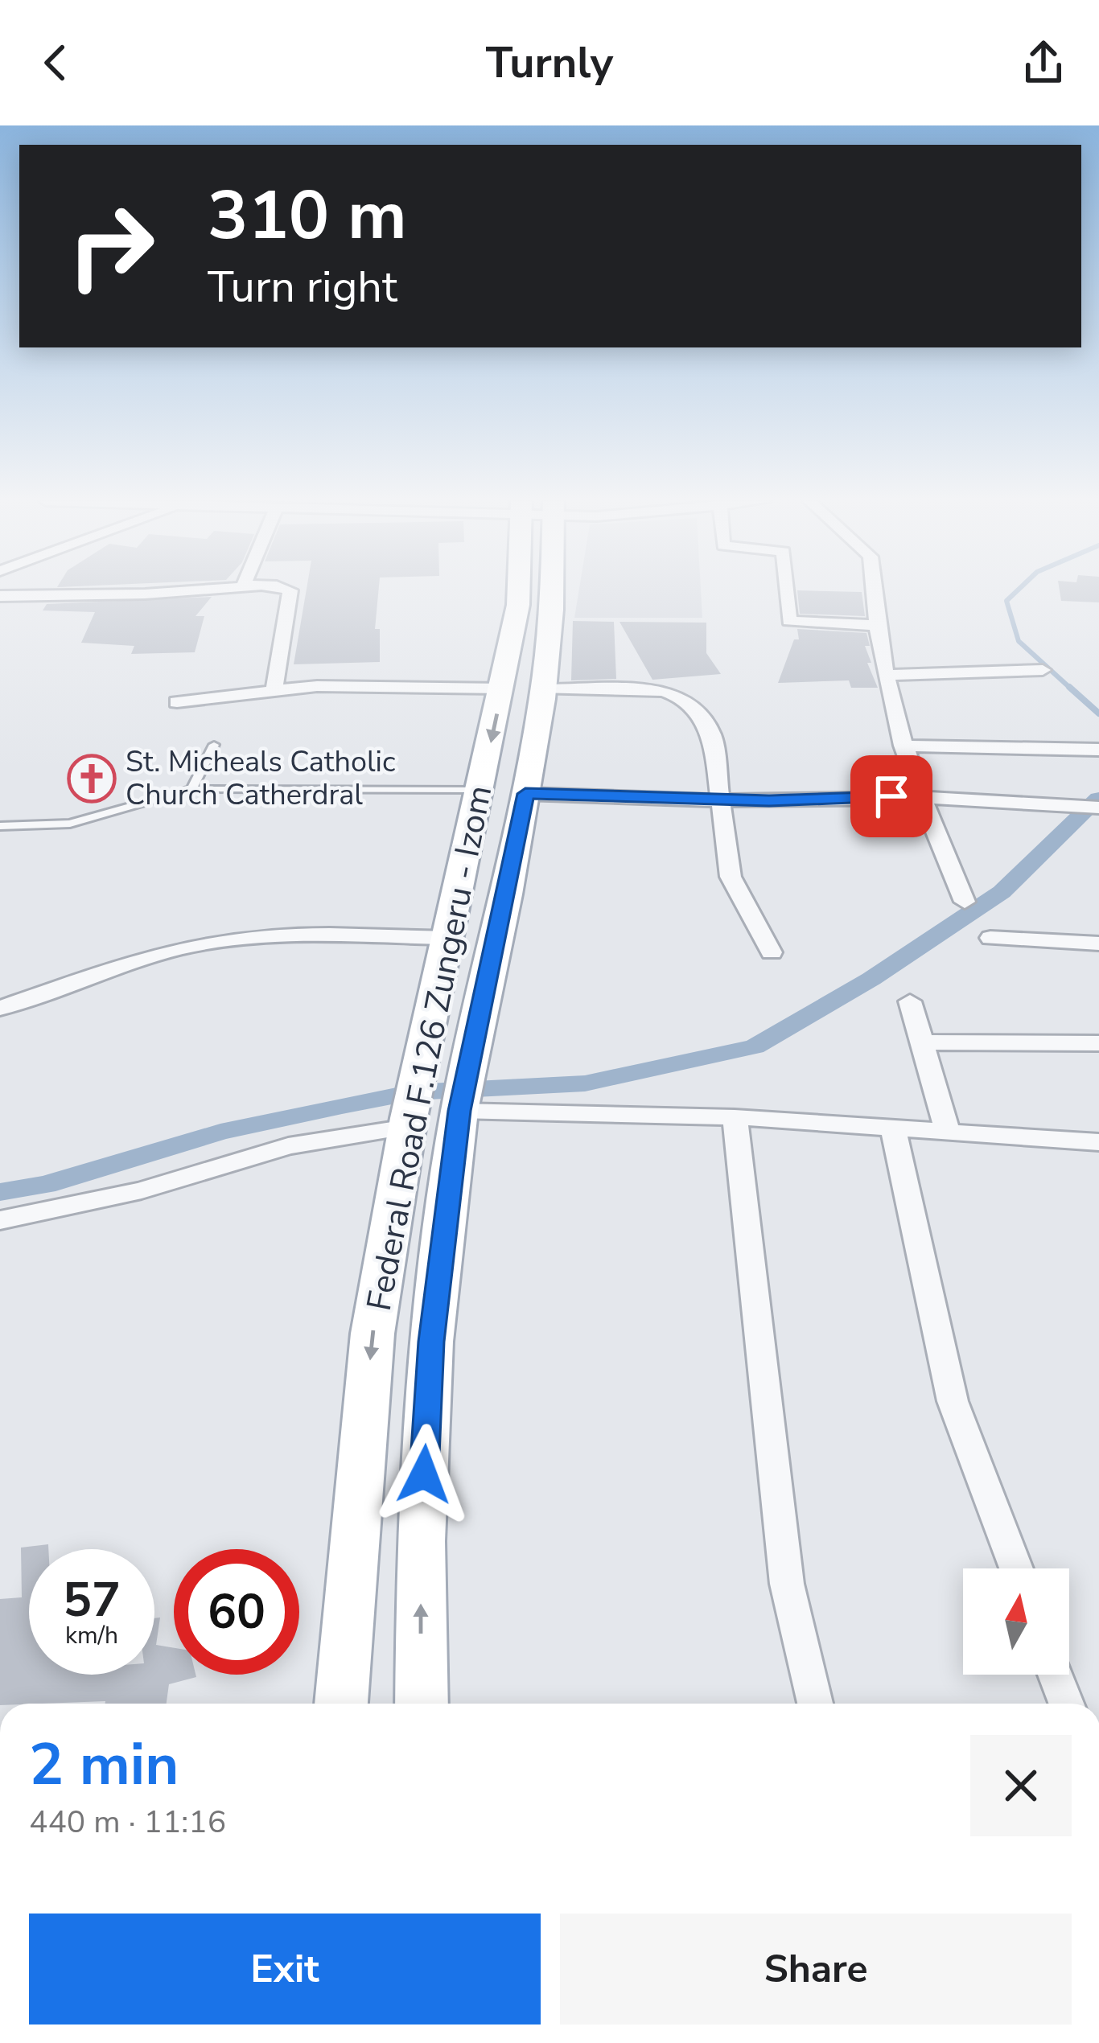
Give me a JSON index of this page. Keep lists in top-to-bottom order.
{
  "streets": {
    "main road": ["Federal Road F.126 Zungeru - Izom"]
  },
  "places": {
    "church": ["St. Micheals Catholic Church Catherdral"]
  },
  "north": "top",
  "page": {
    "header": "Turnly",
    "turn": ["310 m", "Turn right"],
    "speed": "57 km/h",
    "limit": "60",
    "heading": ["2 min", "440 m · 11:16"],
    "buttons": ["Exit", "Share"]
  }
}
